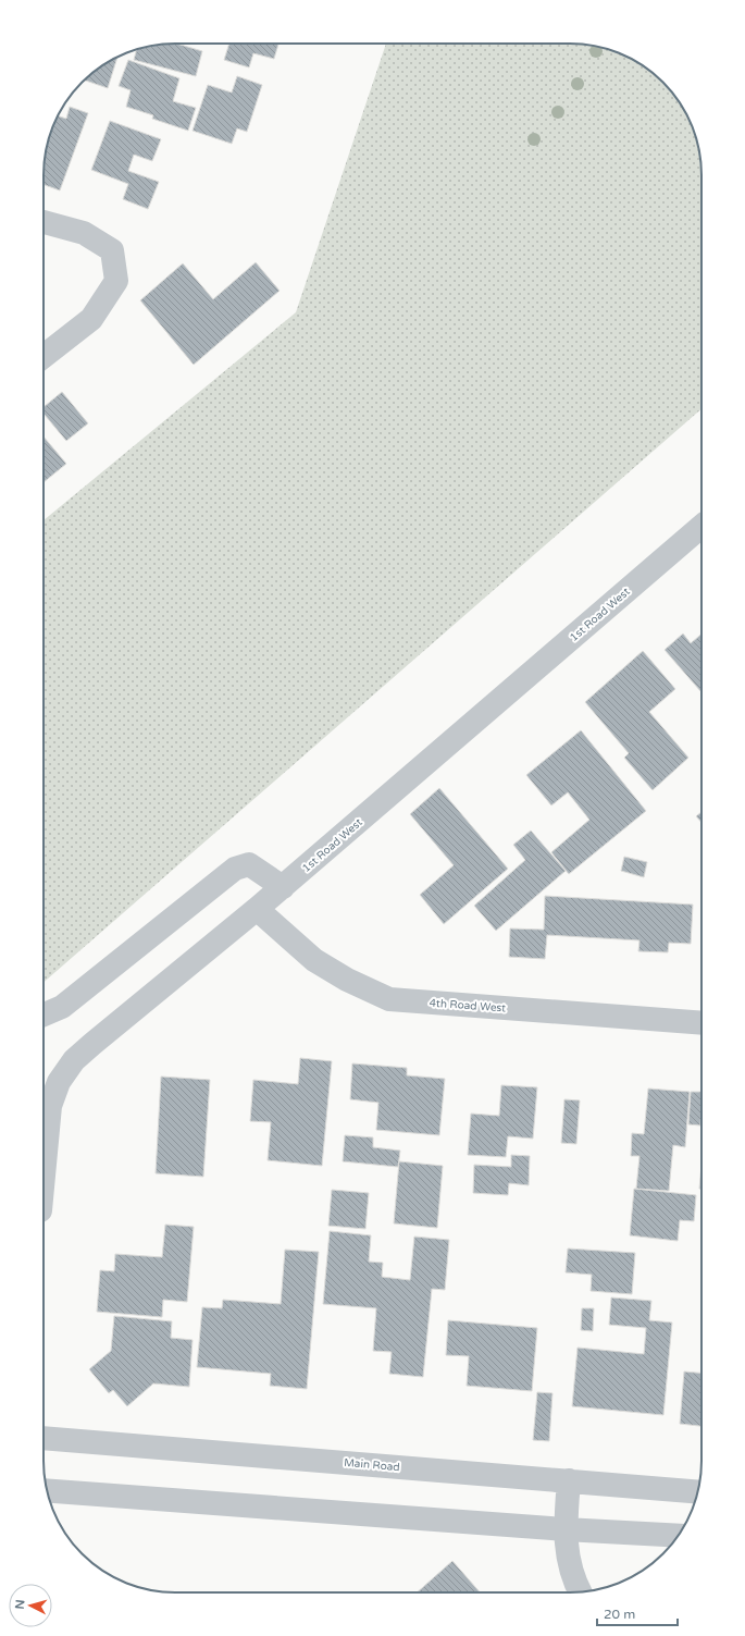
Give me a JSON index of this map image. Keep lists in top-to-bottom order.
{
  "streets": {
    "street": ["1st Road West", "4th Road West", "Main Road"]
  },
  "crossings": [
    ["1st Road West", "4th Road West"]
  ],
  "scale_bar": "20 m",
  "north": "left"
}
